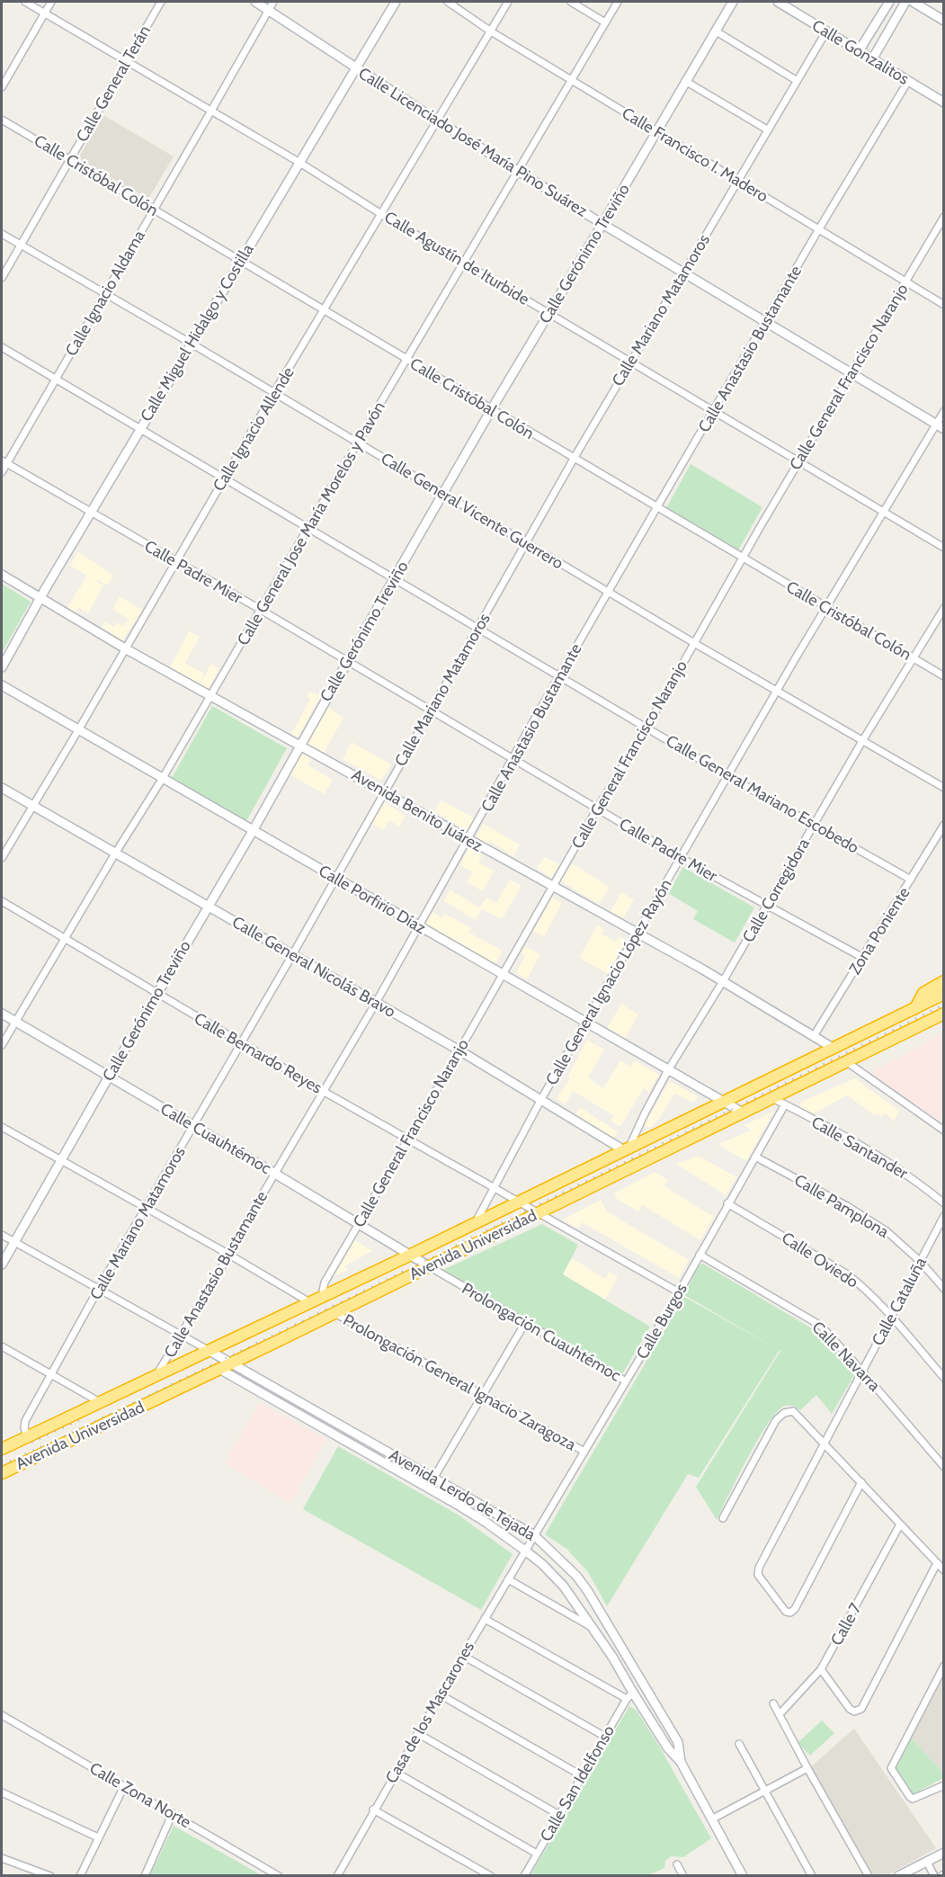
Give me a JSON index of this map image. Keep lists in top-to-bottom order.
{
  "streets": {
    "highway": ["Avenida Universidad"],
    "street": [
      "Calle Gonzalitos",
      "Calle General Terán",
      "Calle Licenciado José María Pino Suárez",
      "Calle Francisco I. Madero",
      "Calle Cristóbal Colón",
      "Calle Gerónimo Treviño",
      "Calle Agustín de Iturbide",
      "Calle Ignacio Aldama",
      "Calle Mariano Matamoros",
      "Calle Miguel Hidalgo y Costilla",
      "Calle Anastasio Bustamante",
      "Calle General Francisco Naranjo",
      "Calle Ignacio Allende",
      "Calle General Vicente Guerrero",
      "Calle General Jose María Morelos y Pavón",
      "Calle Padre Mier",
      "Calle General Mariano Escobedo",
      "Avenida Benito Juárez",
      "Calle Corregidora",
      "Calle Porfirio Díaz",
      "Zona Poniente",
      "Calle General Nicolás Bravo",
      "Calle General Ignacio López Rayón",
      "Calle Bernardo Reyes",
      "Calle Cuauhtémoc",
      "Calle Santander",
      "Calle Pamplona",
      "Calle Oviedo",
      "Calle Cataluña",
      "Calle Burgos",
      "Prolongación Cuauhtémoc",
      "Calle Navarra",
      "Prolongación General Ignacio Zaragoza",
      "Avenida Lerdo de Tejada",
      "Calle 7",
      "Casa de los Mascarones",
      "Calle San Idelfonso",
      "Calle Zona Norte"
    ]
  },
  "crossings": [
    ["Calle Gonzalitos", "Calle Mariano Matamoros"],
    ["Calle Gonzalitos", "Calle Anastasio Bustamante"],
    ["Calle General Terán", "Calle Cristóbal Colón"],
    ["Calle General Terán", "Calle Agustín de Iturbide"],
    ["Calle General Terán", "Calle General Vicente Guerrero"],
    ["Calle Licenciado José María Pino Suárez", "Calle Gerónimo Treviño"],
    ["Calle Licenciado José María Pino Suárez", "Calle Ignacio Aldama"],
    ["Calle Licenciado José María Pino Suárez", "Calle Mariano Matamoros"],
    ["Calle Licenciado José María Pino Suárez", "Calle Miguel Hidalgo y Costilla"],
    ["Calle Licenciado José María Pino Suárez", "Calle Anastasio Bustamante"],
    ["Calle Licenciado José María Pino Suárez", "Calle General Francisco Naranjo"],
    ["Calle Licenciado José María Pino Suárez", "Calle Ignacio Allende"],
    ["Calle Licenciado José María Pino Suárez", "Calle General Jose María Morelos y Pavón"],
    ["Calle Licenciado José María Pino Suárez", "Calle General Ignacio López Rayón"],
    ["Calle Francisco I. Madero", "Calle Gerónimo Treviño"],
    ["Calle Francisco I. Madero", "Calle Mariano Matamoros"],
    ["Calle Francisco I. Madero", "Calle Anastasio Bustamante"],
    ["Calle Francisco I. Madero", "Calle General Francisco Naranjo"],
    ["Calle Francisco I. Madero", "Calle Ignacio Allende"],
    ["Calle Francisco I. Madero", "Calle General Jose María Morelos y Pavón"],
    ["Calle Cristóbal Colón", "Calle Gerónimo Treviño"],
    ["Calle Cristóbal Colón", "Calle Ignacio Aldama"],
    ["Calle Cristóbal Colón", "Calle Mariano Matamoros"],
    ["Calle Cristóbal Colón", "Calle Miguel Hidalgo y Costilla"],
    ["Calle Cristóbal Colón", "Calle Anastasio Bustamante"],
    ["Calle Cristóbal Colón", "Calle General Francisco Naranjo"],
    ["Calle Cristóbal Colón", "Calle Ignacio Allende"],
    ["Calle Cristóbal Colón", "Calle General Jose María Morelos y Pavón"],
    ["Calle Cristóbal Colón", "Calle Corregidora"],
    ["Calle Cristóbal Colón", "Calle General Ignacio López Rayón"],
    ["Calle Gerónimo Treviño", "Calle Agustín de Iturbide"],
    ["Calle Gerónimo Treviño", "Calle General Vicente Guerrero"],
    ["Calle Gerónimo Treviño", "Calle Padre Mier"],
    ["Calle Gerónimo Treviño", "Calle General Mariano Escobedo"],
    ["Calle Gerónimo Treviño", "Avenida Benito Juárez"],
    ["Calle Gerónimo Treviño", "Calle Porfirio Díaz"],
    ["Calle Gerónimo Treviño", "Calle General Nicolás Bravo"],
    ["Calle Gerónimo Treviño", "Calle Bernardo Reyes"],
    ["Calle Gerónimo Treviño", "Calle Cuauhtémoc"],
    ["Calle Agustín de Iturbide", "Calle Ignacio Aldama"],
    ["Calle Agustín de Iturbide", "Calle Mariano Matamoros"],
    ["Calle Agustín de Iturbide", "Calle Miguel Hidalgo y Costilla"],
    ["Calle Agustín de Iturbide", "Calle Anastasio Bustamante"],
    ["Calle Agustín de Iturbide", "Calle General Francisco Naranjo"],
    ["Calle Agustín de Iturbide", "Calle Ignacio Allende"],
    ["Calle Agustín de Iturbide", "Calle General Jose María Morelos y Pavón"],
    ["Calle Agustín de Iturbide", "Calle General Ignacio López Rayón"],
    ["Calle Ignacio Aldama", "Calle General Vicente Guerrero"],
    ["Calle Ignacio Aldama", "Calle Padre Mier"],
    ["Calle Ignacio Aldama", "Calle General Mariano Escobedo"],
    ["Calle Mariano Matamoros", "Calle General Vicente Guerrero"],
    ["Calle Mariano Matamoros", "Calle Padre Mier"],
    ["Calle Mariano Matamoros", "Calle General Mariano Escobedo"],
    ["Calle Mariano Matamoros", "Avenida Benito Juárez"],
    ["Calle Mariano Matamoros", "Calle Porfirio Díaz"],
    ["Calle Mariano Matamoros", "Calle General Nicolás Bravo"],
    ["Calle Mariano Matamoros", "Calle Bernardo Reyes"],
    ["Calle Mariano Matamoros", "Calle Cuauhtémoc"],
    ["Calle Mariano Matamoros", "Avenida Universidad"],
    ["Calle Miguel Hidalgo y Costilla", "Calle General Vicente Guerrero"],
    ["Calle Miguel Hidalgo y Costilla", "Calle Padre Mier"],
    ["Calle Miguel Hidalgo y Costilla", "Calle General Mariano Escobedo"],
    ["Calle Miguel Hidalgo y Costilla", "Avenida Benito Juárez"],
    ["Calle Anastasio Bustamante", "Calle General Vicente Guerrero"],
    ["Calle Anastasio Bustamante", "Calle Padre Mier"],
    ["Calle Anastasio Bustamante", "Calle General Mariano Escobedo"],
    ["Calle Anastasio Bustamante", "Avenida Benito Juárez"],
    ["Calle Anastasio Bustamante", "Calle Porfirio Díaz"],
    ["Calle Anastasio Bustamante", "Calle General Nicolás Bravo"],
    ["Calle Anastasio Bustamante", "Calle Bernardo Reyes"],
    ["Calle Anastasio Bustamante", "Calle Cuauhtémoc"],
    ["Calle Anastasio Bustamante", "Avenida Universidad"],
    ["Calle General Francisco Naranjo", "Calle General Vicente Guerrero"],
    ["Calle General Francisco Naranjo", "Calle Padre Mier"],
    ["Calle General Francisco Naranjo", "Calle General Mariano Escobedo"],
    ["Calle General Francisco Naranjo", "Avenida Benito Juárez"],
    ["Calle General Francisco Naranjo", "Calle Porfirio Díaz"],
    ["Calle General Francisco Naranjo", "Calle General Nicolás Bravo"],
    ["Calle General Francisco Naranjo", "Calle Bernardo Reyes"],
    ["Calle General Francisco Naranjo", "Calle Cuauhtémoc"],
    ["Calle General Francisco Naranjo", "Avenida Universidad"],
    ["Calle Ignacio Allende", "Calle General Vicente Guerrero"],
    ["Calle Ignacio Allende", "Calle Padre Mier"],
    ["Calle Ignacio Allende", "Calle General Mariano Escobedo"],
    ["Calle Ignacio Allende", "Avenida Benito Juárez"],
    ["Calle Ignacio Allende", "Calle Porfirio Díaz"],
    ["Calle Ignacio Allende", "Calle General Nicolás Bravo"],
    ["Calle General Vicente Guerrero", "Calle General Jose María Morelos y Pavón"],
    ["Calle General Vicente Guerrero", "Calle Corregidora"],
    ["Calle General Vicente Guerrero", "Calle General Ignacio López Rayón"],
    ["Calle General Jose María Morelos y Pavón", "Calle Padre Mier"],
    ["Calle General Jose María Morelos y Pavón", "Calle General Mariano Escobedo"],
    ["Calle General Jose María Morelos y Pavón", "Avenida Benito Juárez"],
    ["Calle General Jose María Morelos y Pavón", "Calle Porfirio Díaz"],
    ["Calle General Jose María Morelos y Pavón", "Calle General Nicolás Bravo"],
    ["Calle General Jose María Morelos y Pavón", "Calle Bernardo Reyes"],
    ["Calle General Jose María Morelos y Pavón", "Calle Cuauhtémoc"],
    ["Calle Padre Mier", "Calle Corregidora"],
    ["Calle Padre Mier", "Zona Poniente"],
    ["Calle Padre Mier", "Calle General Ignacio López Rayón"],
    ["Calle General Mariano Escobedo", "Calle Corregidora"],
    ["Calle General Mariano Escobedo", "Zona Poniente"],
    ["Calle General Mariano Escobedo", "Calle General Ignacio López Rayón"],
    ["Avenida Benito Juárez", "Calle Corregidora"],
    ["Avenida Benito Juárez", "Zona Poniente"],
    ["Avenida Benito Juárez", "Calle General Ignacio López Rayón"],
    ["Avenida Benito Juárez", "Avenida Universidad"],
    ["Calle Corregidora", "Calle Porfirio Díaz"],
    ["Calle Corregidora", "Calle General Nicolás Bravo"],
    ["Calle Corregidora", "Avenida Universidad"],
    ["Calle Porfirio Díaz", "Calle General Ignacio López Rayón"],
    ["Calle Porfirio Díaz", "Avenida Universidad"],
    ["Calle General Nicolás Bravo", "Calle General Ignacio López Rayón"],
    ["Calle General Nicolás Bravo", "Avenida Universidad"],
    ["Calle General Ignacio López Rayón", "Calle Bernardo Reyes"],
    ["Calle General Ignacio López Rayón", "Avenida Universidad"],
    ["Calle Bernardo Reyes", "Avenida Universidad"],
    ["Calle Bernardo Reyes", "Calle Burgos"],
    ["Calle Cuauhtémoc", "Avenida Universidad"],
    ["Calle Cuauhtémoc", "Prolongación Cuauhtémoc"],
    ["Calle Santander", "Avenida Universidad"],
    ["Calle Santander", "Calle Burgos"],
    ["Calle Pamplona", "Calle Cataluña"],
    ["Calle Pamplona", "Calle Burgos"],
    ["Avenida Universidad", "Prolongación Cuauhtémoc"],
    ["Avenida Universidad", "Prolongación General Ignacio Zaragoza"],
    ["Avenida Universidad", "Avenida Lerdo de Tejada"],
    ["Calle Oviedo", "Calle Cataluña"],
    ["Calle Oviedo", "Calle Burgos"],
    ["Calle Cataluña", "Calle Navarra"],
    ["Calle Burgos", "Prolongación Cuauhtémoc"],
    ["Calle Burgos", "Calle Navarra"],
    ["Calle Burgos", "Prolongación General Ignacio Zaragoza"],
    ["Calle Burgos", "Avenida Lerdo de Tejada"],
    ["Calle Burgos", "Casa de los Mascarones"],
    ["Avenida Lerdo de Tejada", "Casa de los Mascarones"],
    ["Avenida Lerdo de Tejada", "Calle San Idelfonso"]
  ]
}
